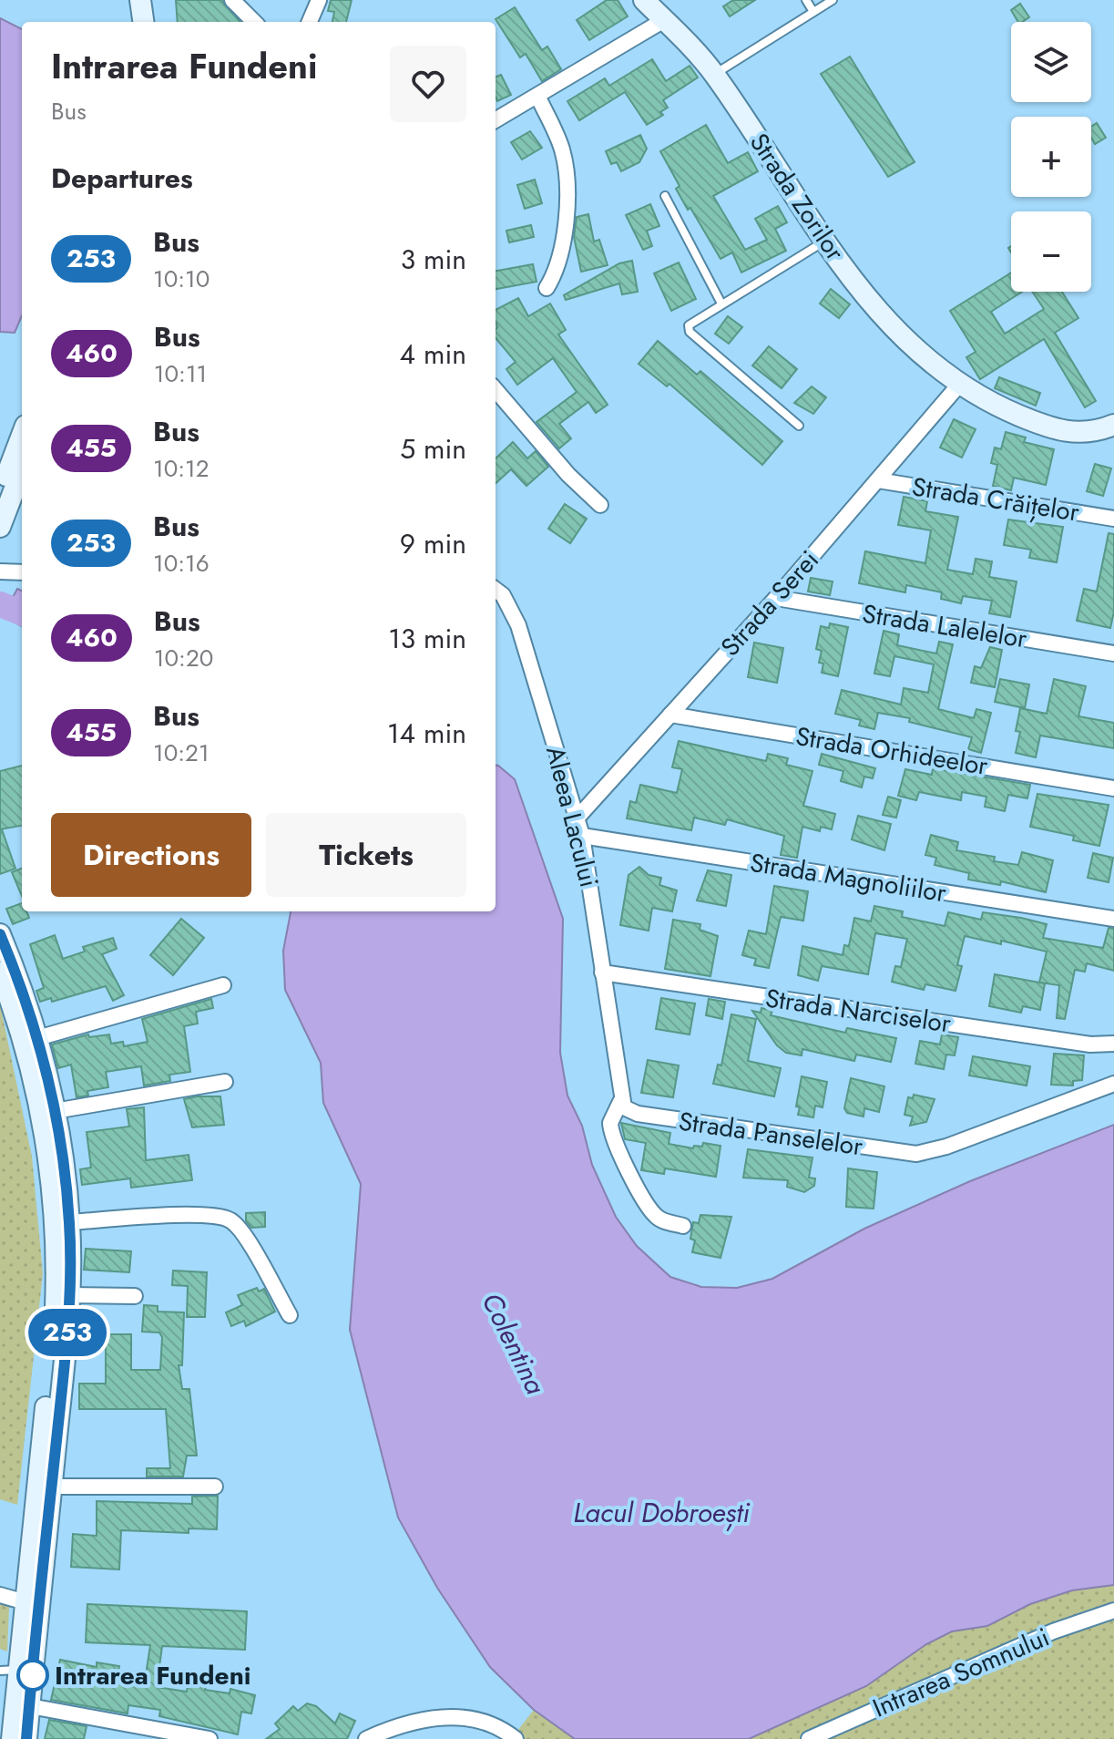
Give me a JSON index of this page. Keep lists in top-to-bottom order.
{
  "streets": {
    "main road": ["Strada Zorilor"],
    "street": [
      "Strada Crăițelor",
      "Strada Serei",
      "Strada Lalelelor",
      "Strada Orhideelor",
      "Aleea Lacului",
      "Strada Magnoliilor",
      "Strada Narciselor",
      "Strada Panselelor",
      "Intrarea Somnului"
    ]
  },
  "crossings": [
    ["Strada Zorilor", "Strada Serei"],
    ["Strada Crăițelor", "Strada Serei"],
    ["Strada Serei", "Strada Lalelelor"],
    ["Strada Serei", "Strada Orhideelor"],
    ["Strada Serei", "Aleea Lacului"],
    ["Aleea Lacului", "Strada Magnoliilor"],
    ["Aleea Lacului", "Strada Narciselor"],
    ["Aleea Lacului", "Strada Panselelor"]
  ],
  "water": ["Colentina", "Lacul Dobroești"],
  "places": ["Intrarea Fundeni"],
  "lines": ["bus line 253"],
  "page": {
    "on_map": "253",
    "map_buttons": ["+", "−"],
    "heading": [
      ["Intrarea Fundeni", "Bus"],
      "Departures"
    ],
    "list": [
      {
        "mark": "253",
        "name": "Bus",
        "note": "10:10",
        "value": "3 min"
      },
      {
        "mark": "460",
        "name": "Bus",
        "note": "10:11",
        "value": "4 min"
      },
      {
        "mark": "455",
        "name": "Bus",
        "note": "10:12",
        "value": "5 min"
      },
      {
        "mark": "253",
        "name": "Bus",
        "note": "10:16",
        "value": "9 min"
      },
      {
        "mark": "460",
        "name": "Bus",
        "note": "10:20",
        "value": "13 min"
      },
      {
        "mark": "455",
        "name": "Bus",
        "note": "10:21",
        "value": "14 min"
      }
    ],
    "buttons": ["Directions", "Tickets"]
  }
}
